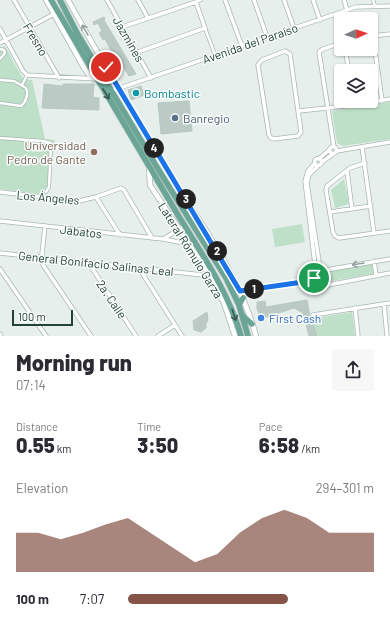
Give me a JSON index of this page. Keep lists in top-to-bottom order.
{
  "streets": {
    "street": [
      "Fresno",
      "Jazmines",
      "Avenida del Paraíso",
      "Los Ángeles",
      "Jabatos",
      "Lateral Rómulo Garza",
      "General Bonifacio Salinas Leal",
      "2a. Calle"
    ]
  },
  "crossings": [
    ["Jazmines", "Avenida del Paraíso"],
    ["Avenida del Paraíso", "Lateral Rómulo Garza"],
    ["Los Ángeles", "Jabatos"],
    ["Jabatos", "Lateral Rómulo Garza"],
    ["Lateral Rómulo Garza", "General Bonifacio Salinas Leal"],
    ["General Bonifacio Salinas Leal", "2a. Calle"]
  ],
  "places": [
    "Bombastic",
    "Banregio",
    "Universidad Pedro de Gante",
    "First Cash"
  ],
  "scale_bar": "100 m",
  "north": "right",
  "page": {
    "pins": [
      "4",
      "3",
      "2",
      "1"
    ],
    "scale": "100 m",
    "heading": ["Morning run", "07:14"],
    "stats": [
      ["Distance", "0.55 km"],
      ["Time", "3:50"],
      ["Pace", "6:58 /km"]
    ],
    "chart": ["Elevation", "294–301 m"],
    "list": [
      {
        "name": "100 m",
        "note": "7:07"
      }
    ]
  }
}
